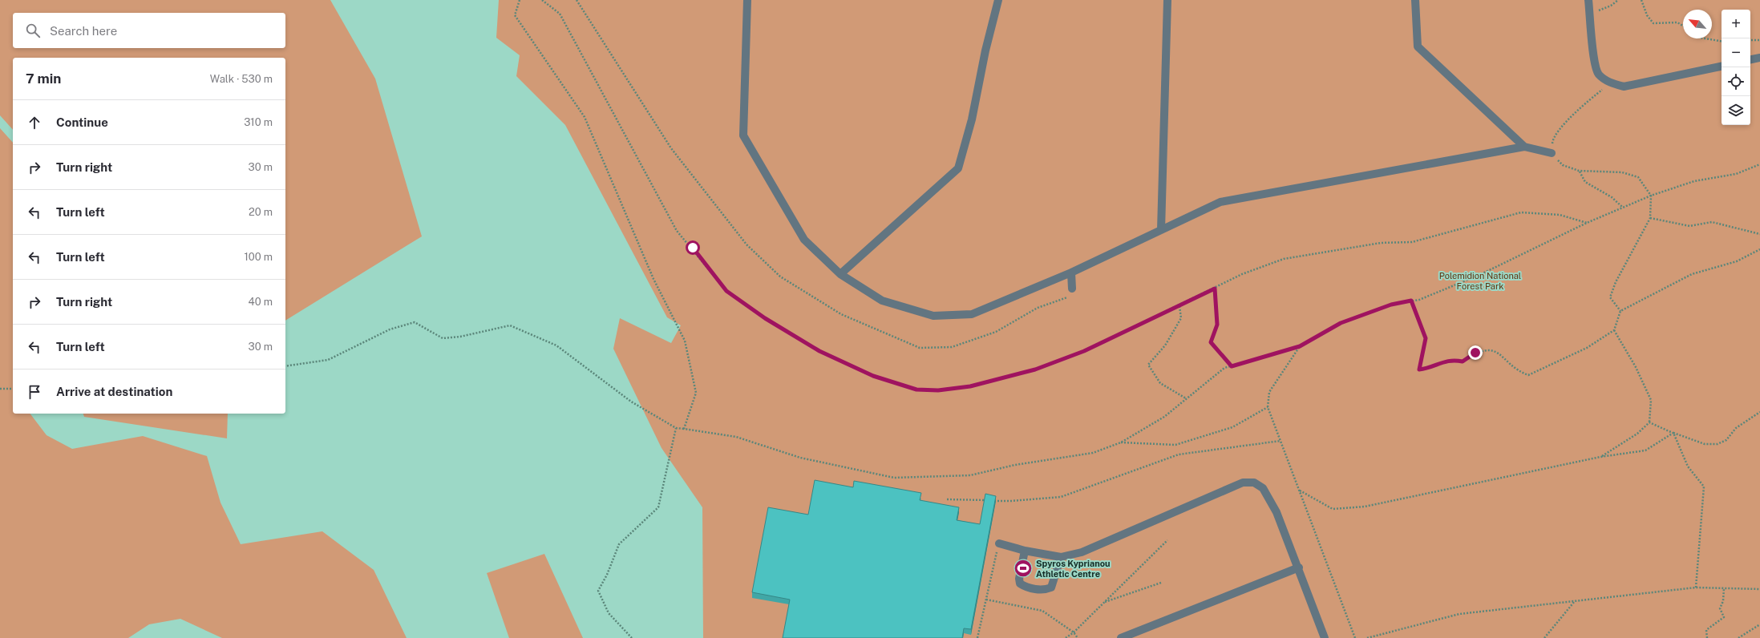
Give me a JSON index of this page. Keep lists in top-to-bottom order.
{
  "parks": ["Polemidion National Forest Park"],
  "places": {
    "sports": ["Spyros Kyprianou Athletic Centre"]
  },
  "north": "top left",
  "page": {
    "map_buttons": ["+", "−"],
    "search": "Search here",
    "heading": ["7 min", "Walk · 530 m"],
    "list": [
      ["Continue", "310 m"],
      ["Turn right", "30 m"],
      ["Turn left", "20 m"],
      ["Turn left", "100 m"],
      ["Turn right", "40 m"],
      ["Turn left", "30 m"],
      "Arrive at destination"
    ]
  }
}
